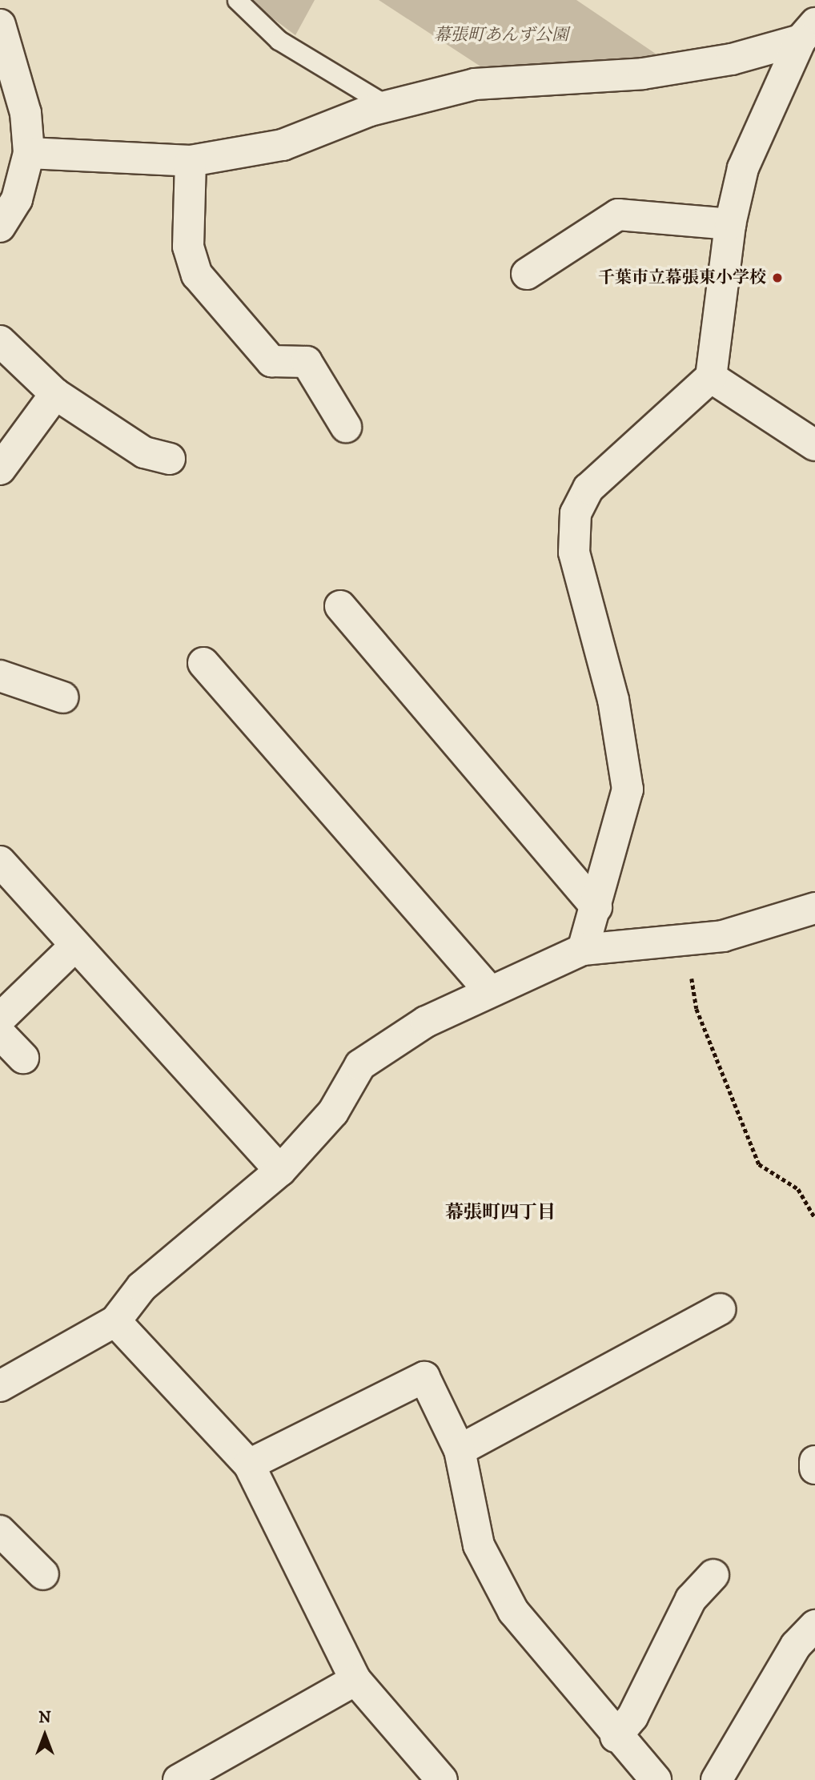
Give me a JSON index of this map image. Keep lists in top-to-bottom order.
{
  "districts": ["幕張町四丁目"],
  "parks": ["幕張町あんず公園"],
  "places": ["千葉市立幕張東小学校"],
  "north": "top"
}
